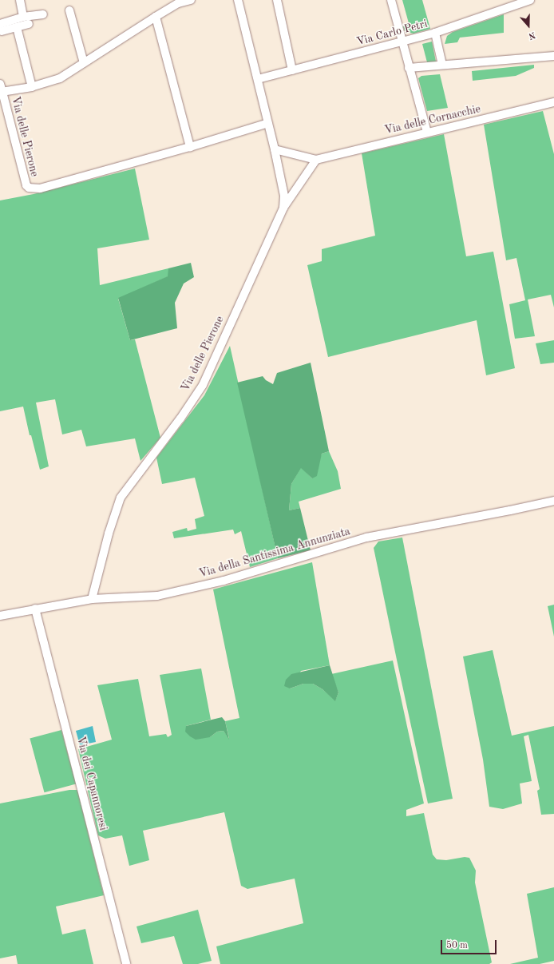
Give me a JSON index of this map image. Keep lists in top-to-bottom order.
{
  "streets": {
    "street": [
      "Via Carlo Petri",
      "Via delle Cornacchie",
      "Via delle Pierone",
      "Via della Santissima Annunziata",
      "Via dei Capannoresi"
    ]
  },
  "crossings": [
    ["Via Carlo Petri", "Via delle Pierone"],
    ["Via delle Pierone", "Via della Santissima Annunziata"],
    ["Via della Santissima Annunziata", "Via dei Capannoresi"]
  ],
  "scale_bar": "50 m",
  "north": "bottom"
}
